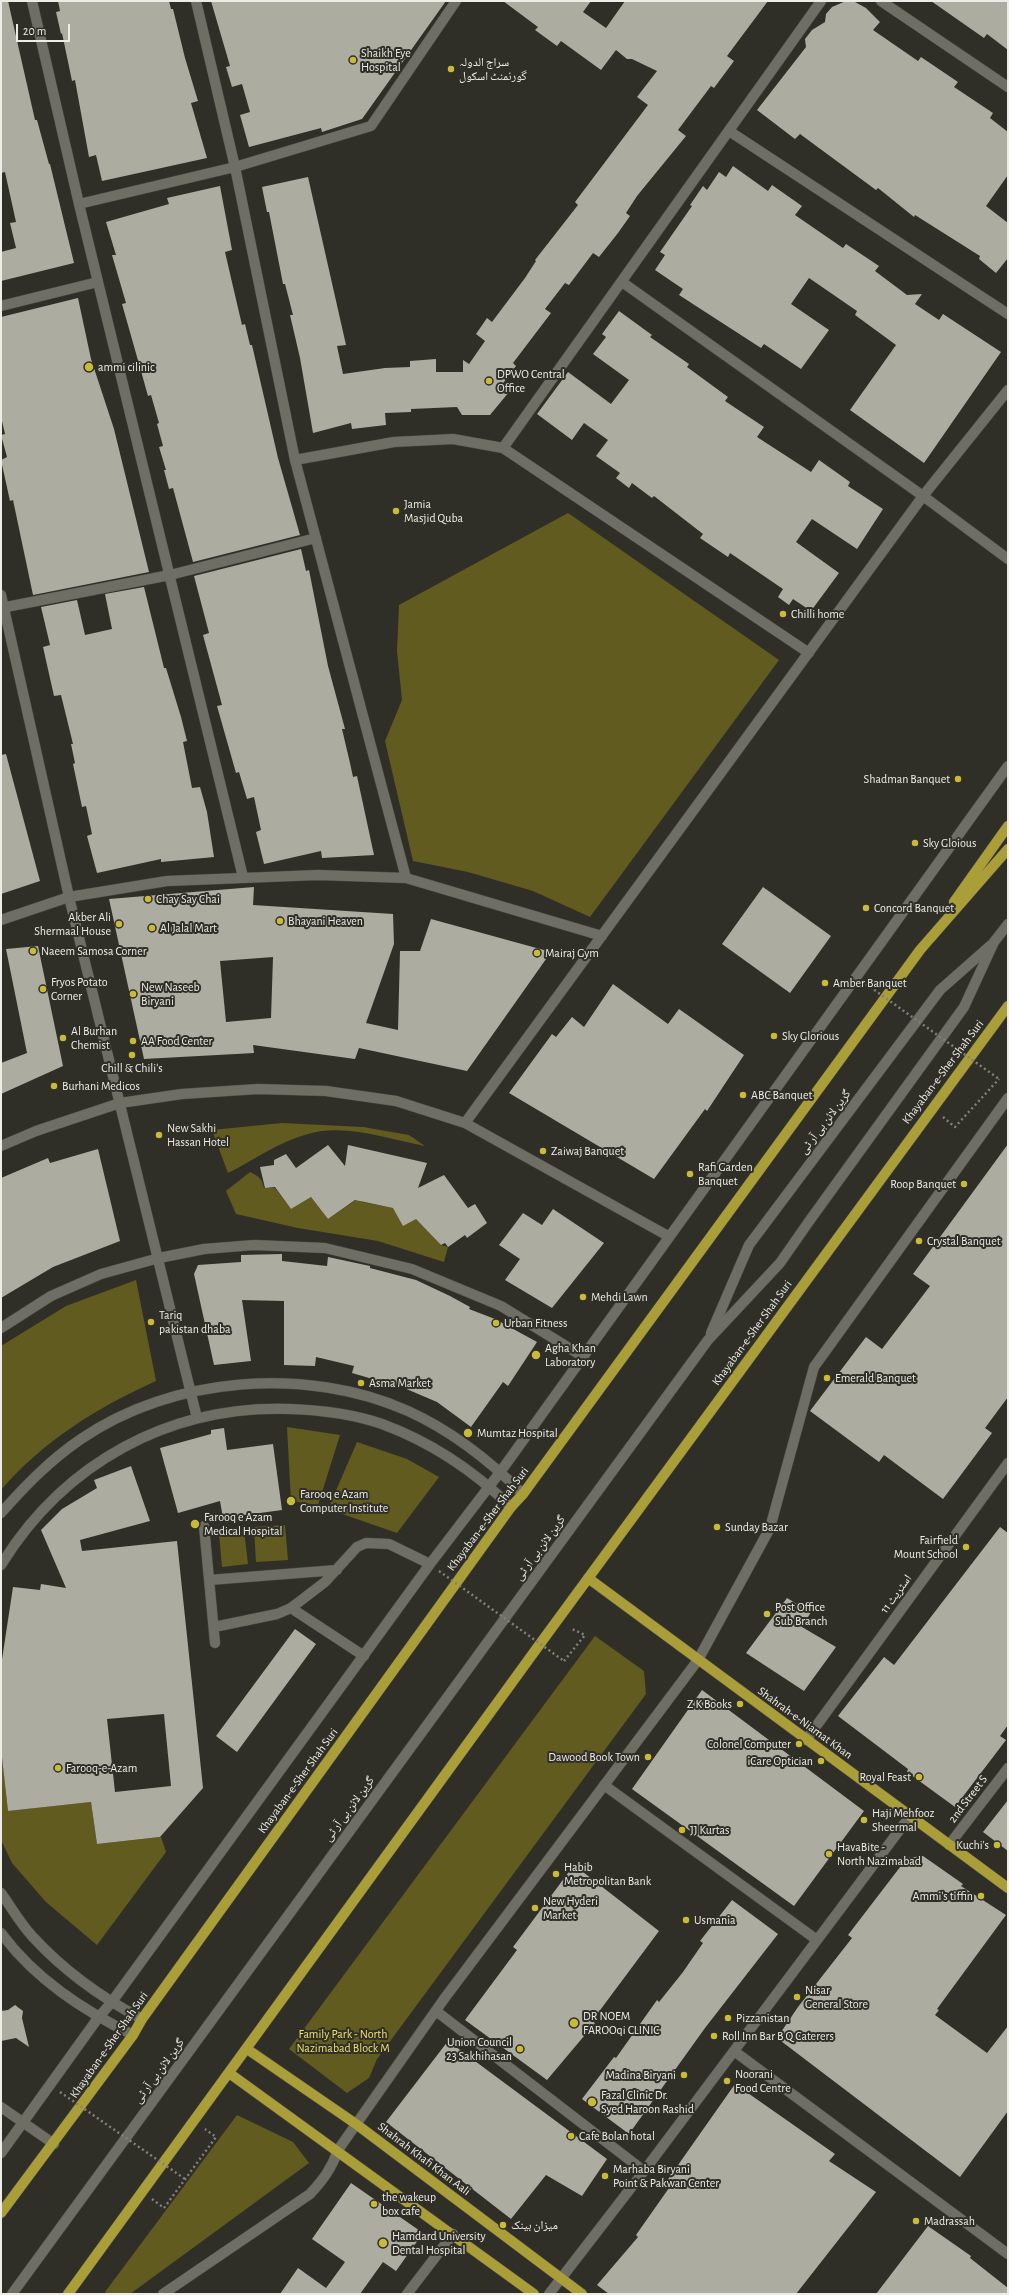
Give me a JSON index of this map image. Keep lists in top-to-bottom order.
{
  "streets": {
    "main road": ["Khayaban-e-Sher Shah Suri", "Shahrah-e-Niamat Khan", "Shahrah Khafi Khan Aali"],
    "street": ["گرین لائن بی آر ٹی", "اسٹریٹ 11", "2nd Street S"]
  },
  "crossings": [
    ["Khayaban-e-Sher Shah Suri", "Shahrah-e-Niamat Khan"],
    ["Khayaban-e-Sher Shah Suri", "Shahrah Khafi Khan Aali"],
    ["اسٹریٹ 11", "Shahrah-e-Niamat Khan"],
    ["Shahrah-e-Niamat Khan", "2nd Street S"]
  ],
  "parks": ["Family Park - North Nazimabad Block M"],
  "places": [
    "Shaikh Eye Hospital",
    "سراج الدولہ گورنمنٹ اسکول",
    "ammi cilinic",
    "DPWO Central Office",
    "Jamia Masjid Quba",
    "Chilli home",
    "Shadman Banquet",
    "Sky Gloious",
    "Chay Say Chai",
    "Concord Banquet",
    "Bhayani Heaven",
    "Akber Ali Shermaal House",
    "Al Jalal Mart",
    "Naeem Samosa Corner",
    "Mairaj Gym",
    "Amber Banquet",
    "Fryos Potato Corner",
    "New Naseeb Biryani",
    "Sky Glorious",
    "Al Burhan Chemist",
    "AA Food Center",
    "Chill & Chili's",
    "Burhani Medicos",
    "ABC Banquet",
    "New Sakhi Hassan Hotel",
    "Zaiwaj Banquet",
    "Rafi Garden Banquet",
    "Roop Banquet",
    "Crystal Banquet",
    "Mehdi Lawn",
    "Tariq pakistan dhaba",
    "Urban Fitness",
    "Agha Khan Laboratory",
    "Emerald Banquet",
    "Asma Market",
    "Mumtaz Hospital",
    "Farooq e Azam Computer Institute",
    "Farooq e Azam Medical Hospital",
    "Sunday Bazar",
    "Fairfield Mount School",
    "Post Office Sub Branch",
    "Z K Books",
    "Colonel Computer",
    "Dawood Book Town",
    "iCare Optician",
    "Farooq-e-Azam",
    "Royal Feast",
    "Haji Mehfooz Sheermal",
    "JJ Kurtas",
    "Kuchi’s",
    "HavaBite - North Nazimabad",
    "Habib Metropolitan Bank",
    "Ammi's tiffin",
    "New Hyderi Market",
    "Usmania",
    "Nisar General Store",
    "Pizzanistan",
    "DR NOEM FAROOqi CLINIC",
    "Roll Inn Bar B Q Caterers",
    "Union Council 23 Sakhihasan",
    "Madina Biryani",
    "Noorani Food Centre",
    "Fazal Clinic Dr. Syed Haroon Rashid",
    "Cafe Bolan hotal",
    "Marhaba Biryani Point & Pakwan Center",
    "the wakeup box cafe",
    "Madrassah",
    "میزان بینک",
    "Hamdard University Dental Hospital"
  ],
  "scale_bar": "20 m"
}
